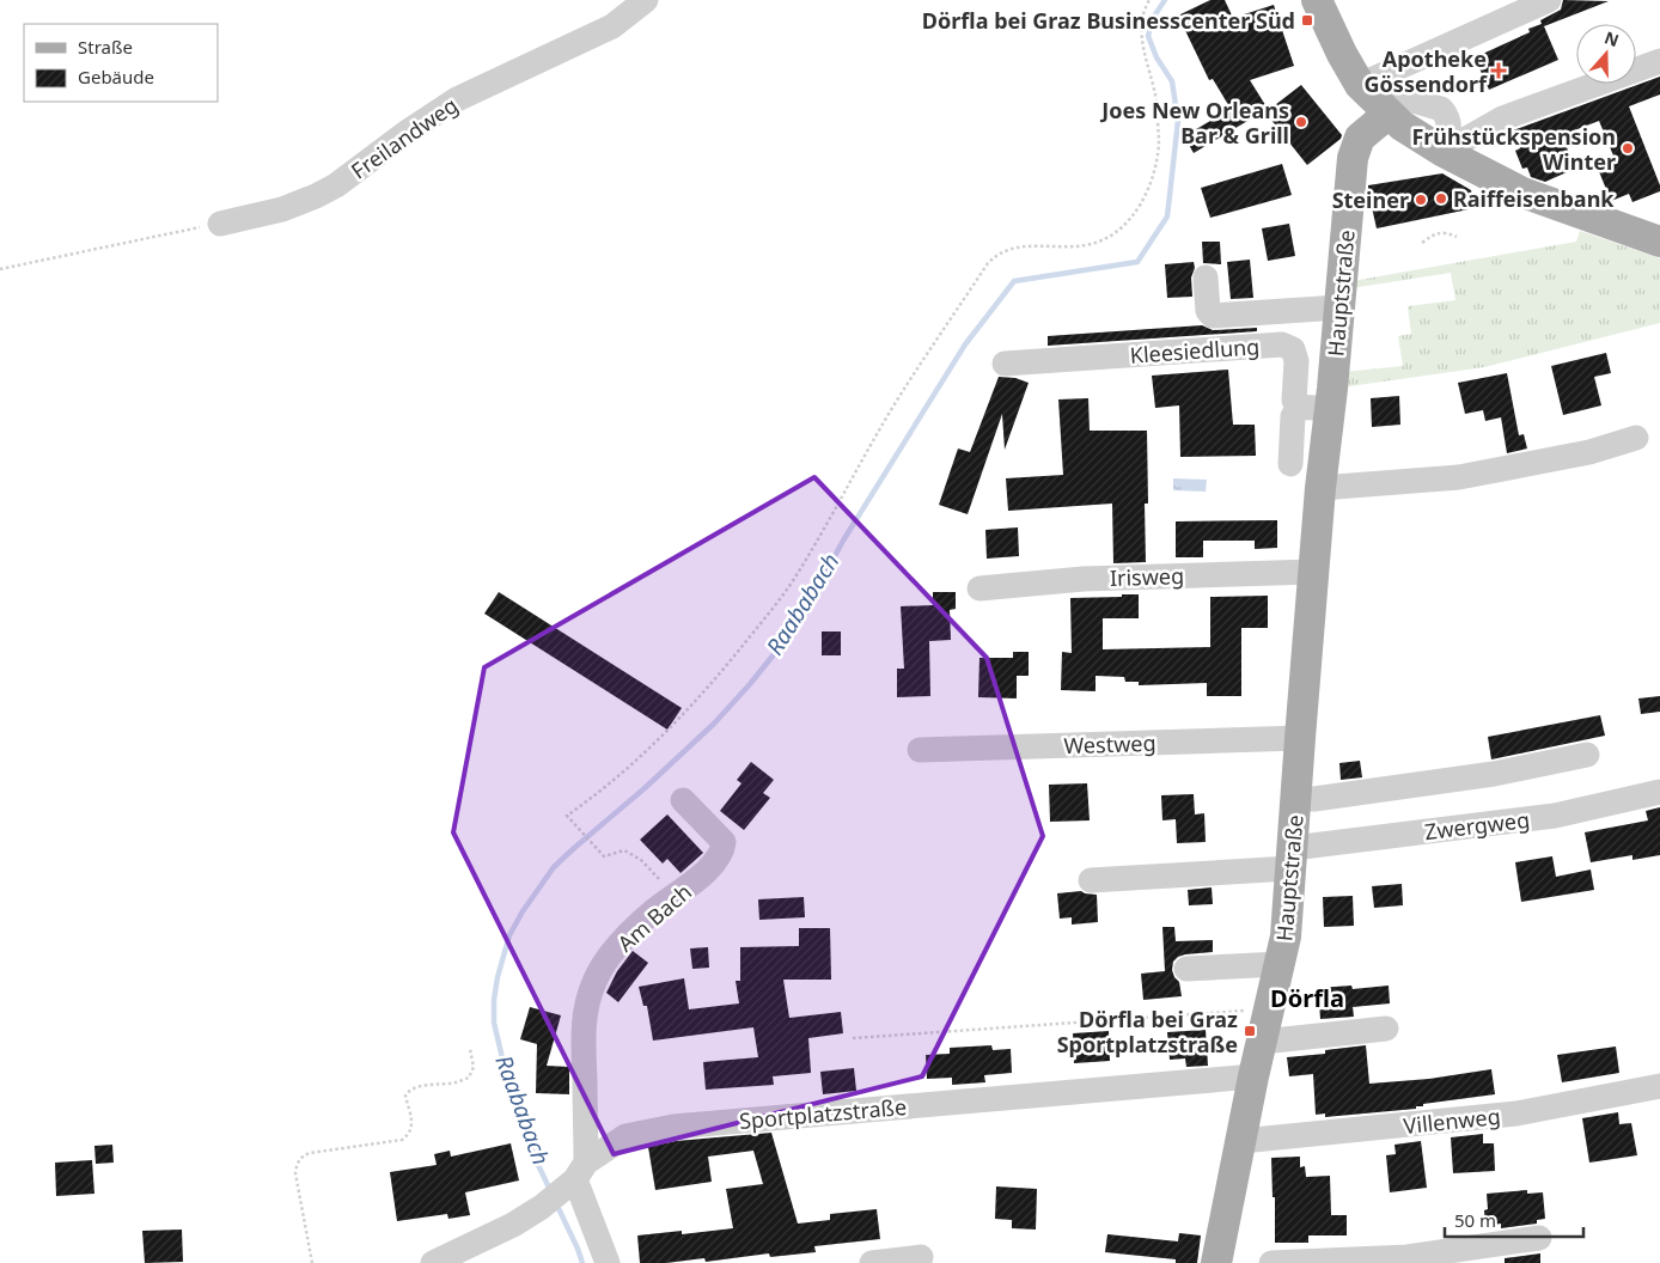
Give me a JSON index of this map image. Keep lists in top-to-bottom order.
{
  "streets": {
    "main road": ["Hauptstraße"],
    "street": [
      "Freilandweg",
      "Kleesiedlung",
      "Irisweg",
      "Westweg",
      "Zwergweg",
      "Am Bach",
      "Sportplatzstraße",
      "Villenweg"
    ]
  },
  "crossings": [
    ["Hauptstraße", "Irisweg"],
    ["Hauptstraße", "Westweg"],
    ["Hauptstraße", "Zwergweg"],
    ["Hauptstraße", "Sportplatzstraße"],
    ["Hauptstraße", "Villenweg"],
    ["Am Bach", "Sportplatzstraße"]
  ],
  "districts": ["Dörfla"],
  "water": ["Raababach"],
  "places": {
    "transit": ["Dörfla bei Graz Businesscenter Süd", "Dörfla bei Graz Sportplatzstraße"],
    "health": ["Apotheke Gössendorf"],
    "other": [
      "Joes New Orleans Bar & Grill",
      "Frühstückspension Winter",
      "Raiffeisenbank",
      "Steiner"
    ]
  },
  "legend": ["Straße", "Gebäude"],
  "scale_bar": "50 m",
  "north": "top"
}
